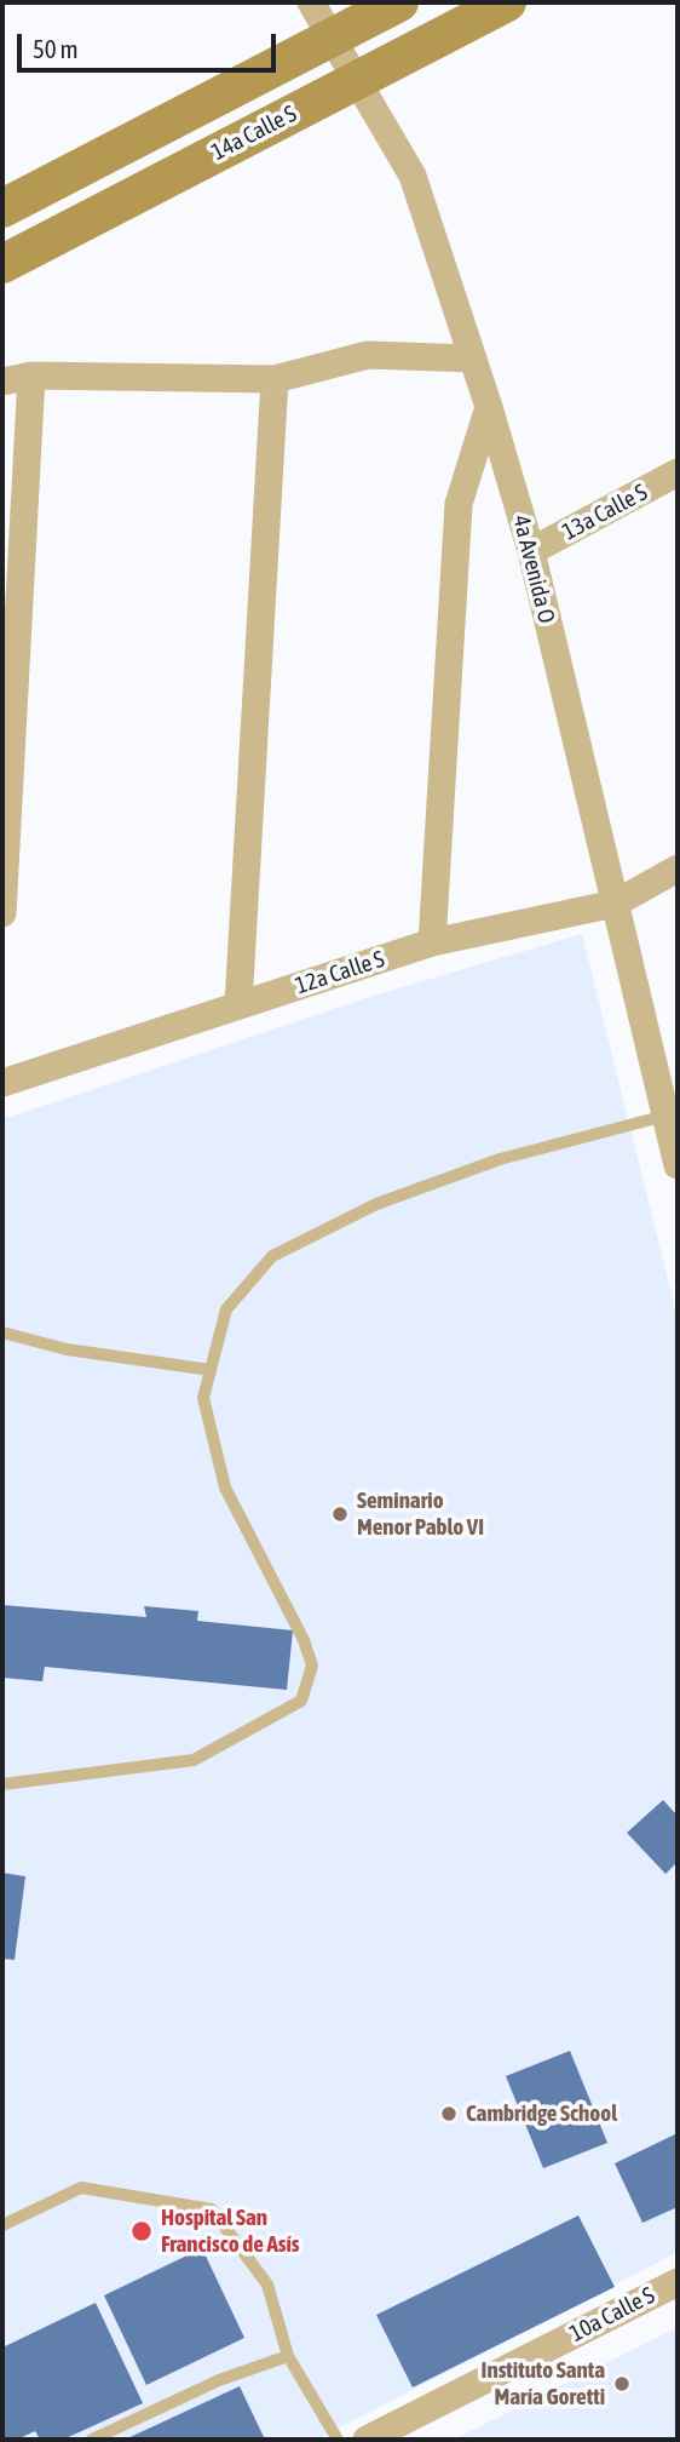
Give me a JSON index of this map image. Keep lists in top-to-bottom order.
{
  "streets": {
    "street": [
      "14a Calle S",
      "13a Calle S",
      "4a Avenida O",
      "12a Calle S",
      "10a Calle S"
    ]
  },
  "crossings": [
    ["14a Calle S", "4a Avenida O"],
    ["13a Calle S", "4a Avenida O"],
    ["4a Avenida O", "12a Calle S"]
  ],
  "places": [
    "Seminario Menor Pablo VI",
    "Cambridge School",
    "Hospital San Francisco de Asís",
    "Instituto Santa María Goretti"
  ],
  "scale_bar": "50 m"
}
